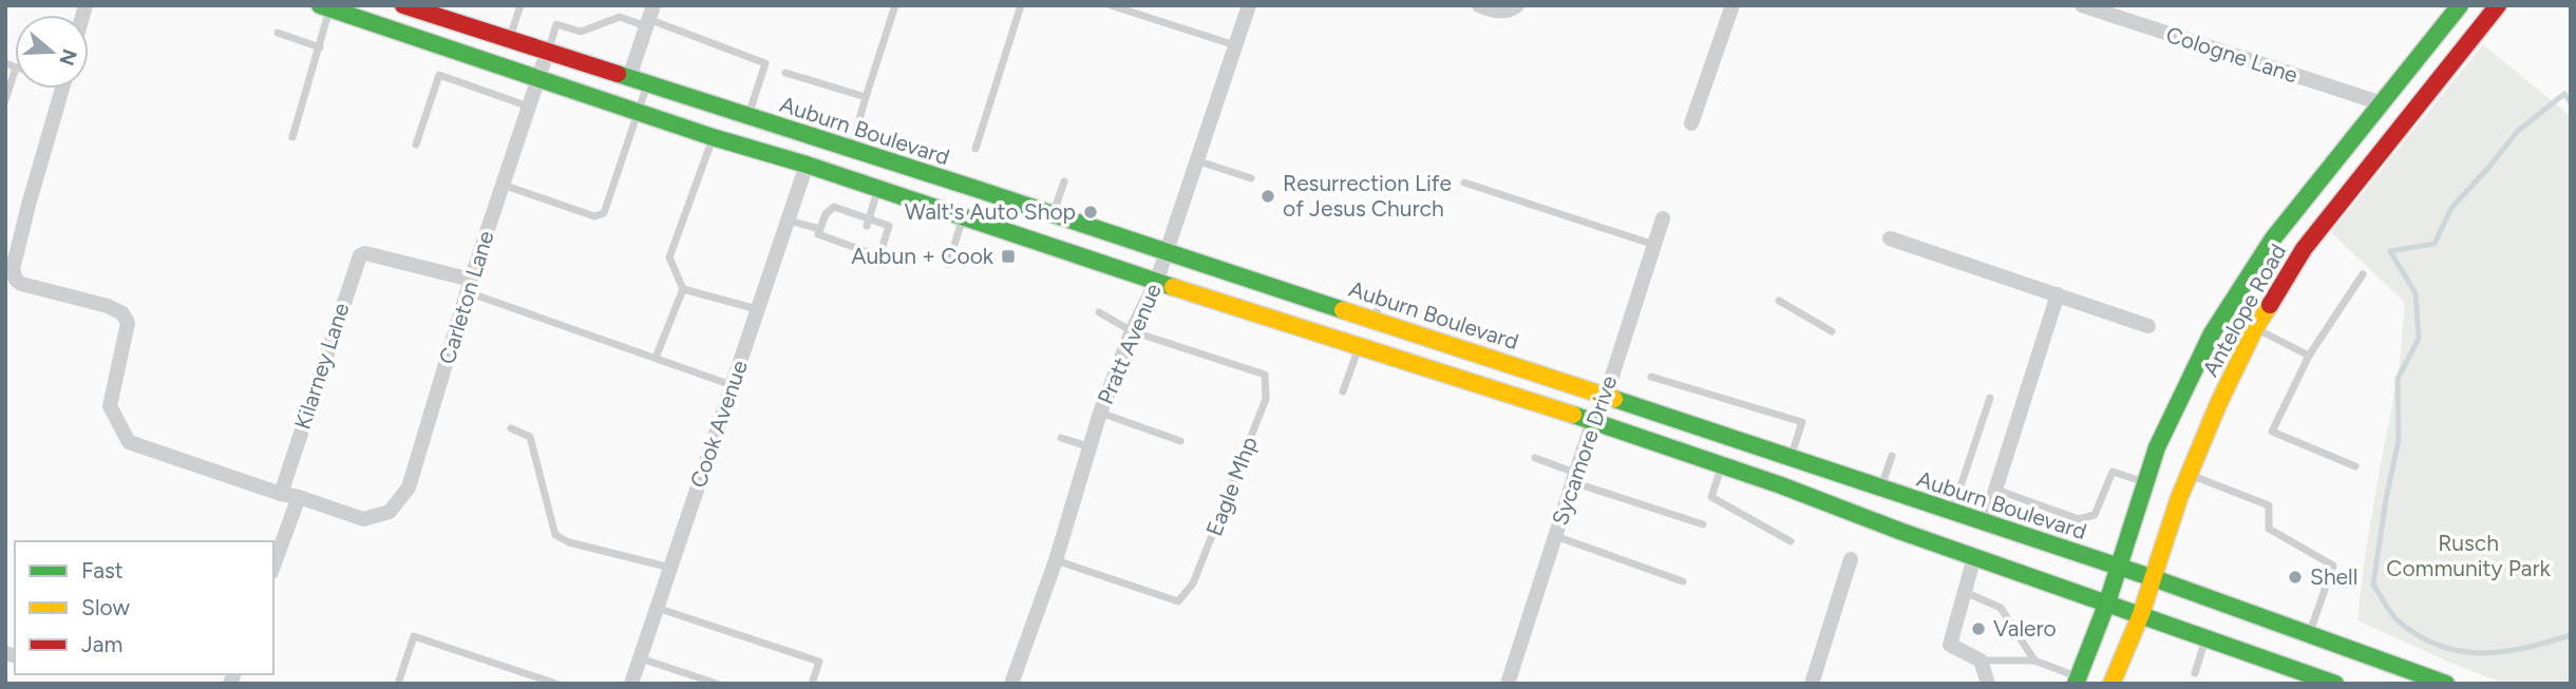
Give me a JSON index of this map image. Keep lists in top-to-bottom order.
{
  "streets": {
    "main road": ["Auburn Boulevard", "Antelope Road"],
    "street": [
      "Cologne Lane",
      "Carleton Lane",
      "Pratt Avenue",
      "Kilarney Lane",
      "Cook Avenue",
      "Sycamore Drive"
    ],
    "lane": ["Eagle Mhp"]
  },
  "crossings": [
    ["Cologne Lane", "Antelope Road"],
    ["Auburn Boulevard", "Carleton Lane"],
    ["Auburn Boulevard", "Antelope Road"],
    ["Auburn Boulevard", "Pratt Avenue"],
    ["Auburn Boulevard", "Sycamore Drive"],
    ["Carleton Lane", "Kilarney Lane"],
    ["Pratt Avenue", "Eagle Mhp"]
  ],
  "parks": ["Rusch Community Park"],
  "places": {
    "other": [
      "Resurrection Life of Jesus Church",
      "Walt's Auto Shop",
      "Shell",
      "Valero"
    ],
    "transit": ["Aubun + Cook"]
  },
  "legend": ["Fast", "Slow", "Jam"],
  "north": "right"
}
